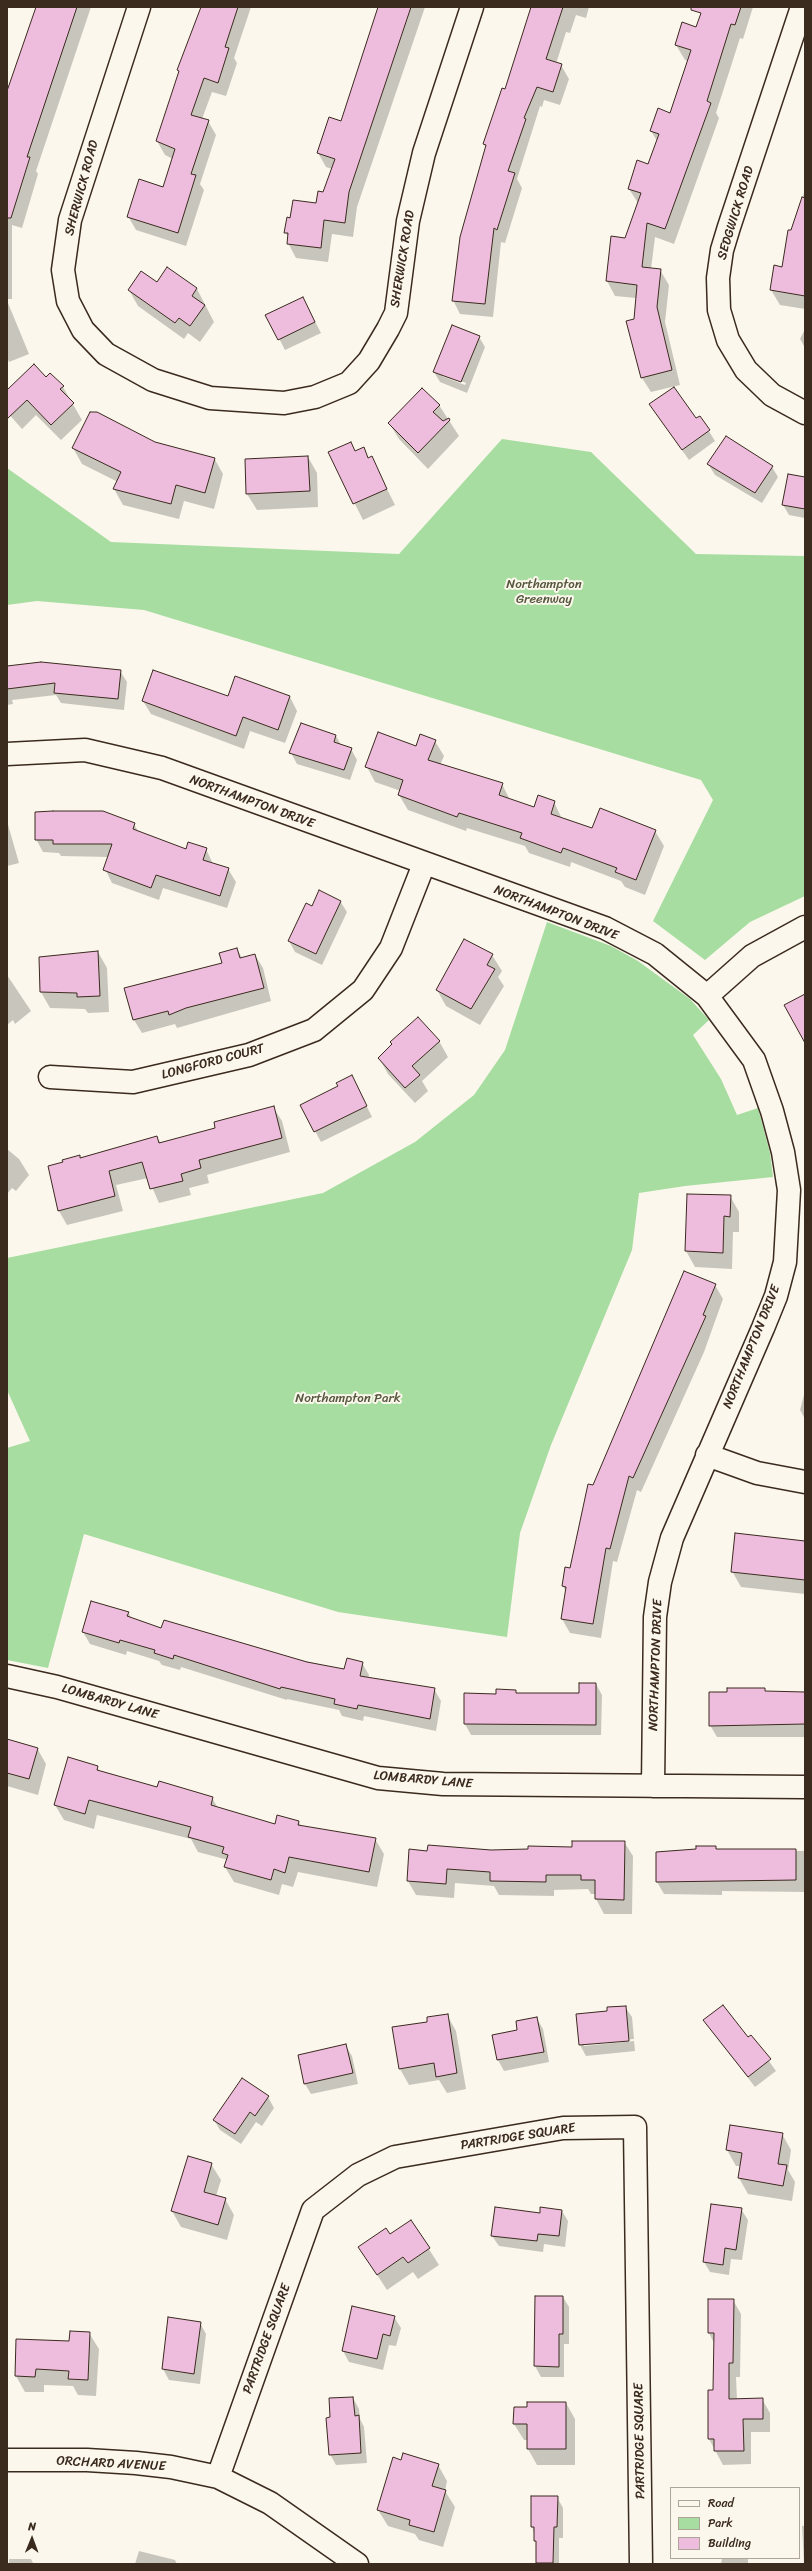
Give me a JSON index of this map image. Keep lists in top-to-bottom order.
{
  "streets": {
    "street": [
      "SHERWICK ROAD",
      "SEDGWICK ROAD",
      "NORTHAMPTON DRIVE",
      "LONGFORD COURT",
      "LOMBARDY LANE",
      "PARTRIDGE SQUARE",
      "ORCHARD AVENUE"
    ]
  },
  "crossings": [
    ["NORTHAMPTON DRIVE", "LONGFORD COURT"],
    ["NORTHAMPTON DRIVE", "LOMBARDY LANE"],
    ["PARTRIDGE SQUARE", "ORCHARD AVENUE"]
  ],
  "parks": ["Northampton Greenway", "Northampton Park"],
  "legend": ["Road", "Park", "Building"],
  "north": "top"
}
